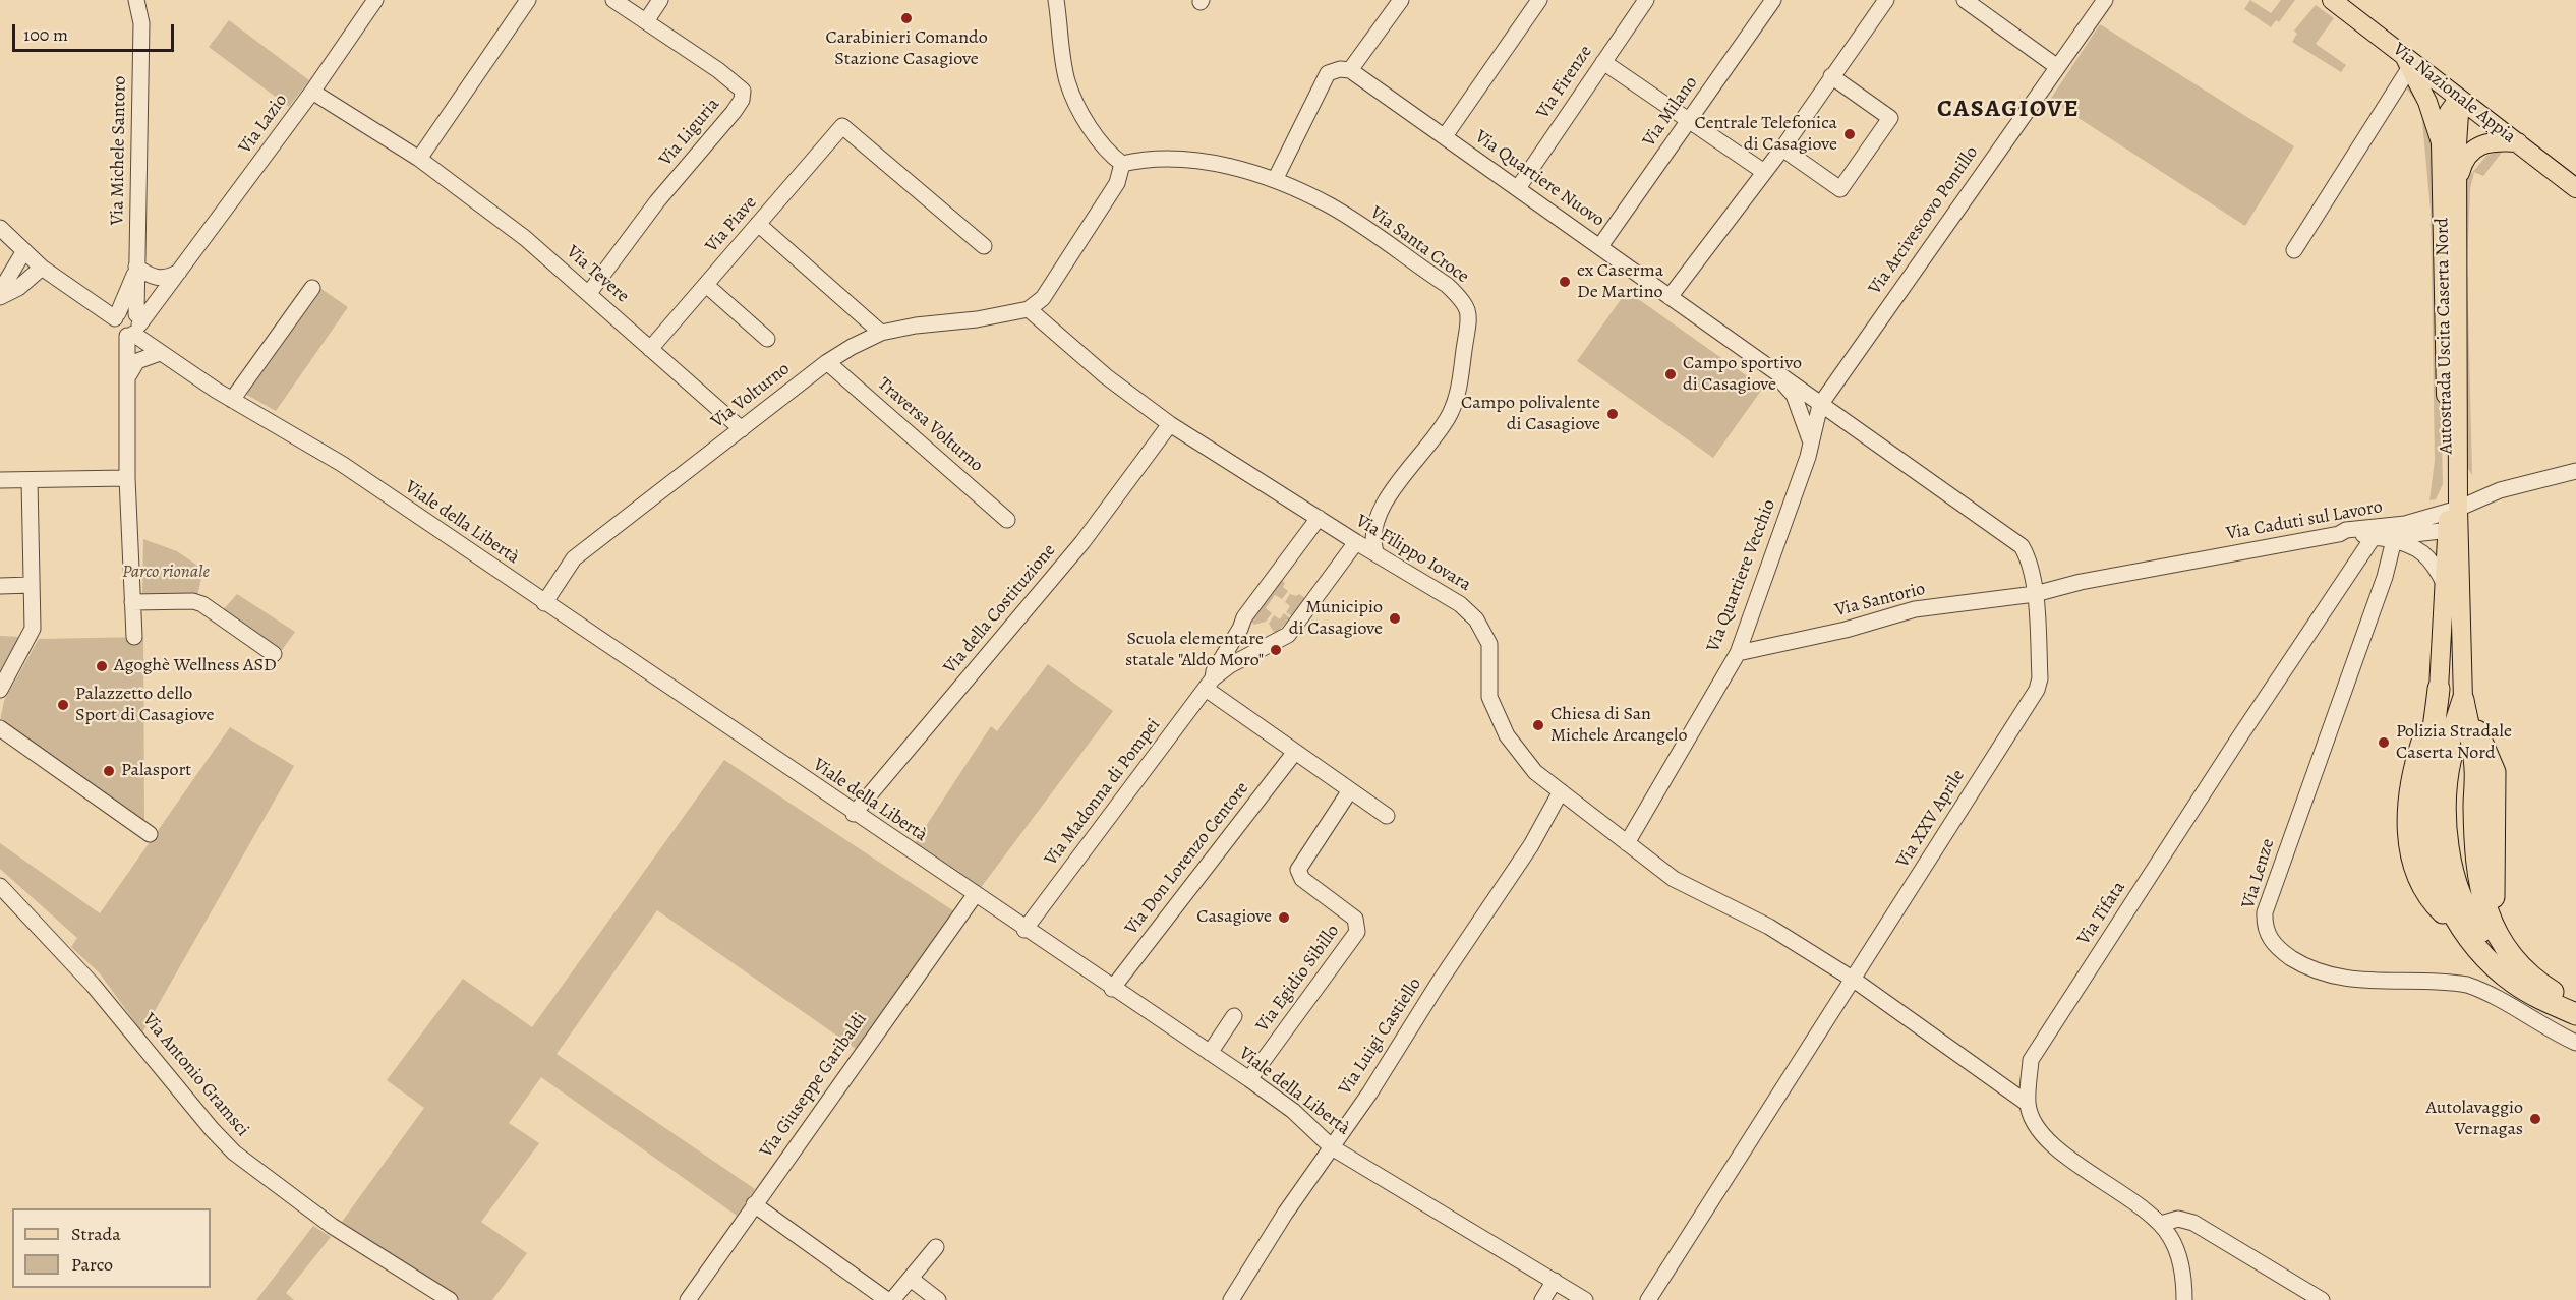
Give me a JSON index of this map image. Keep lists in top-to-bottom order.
{
  "streets": {
    "main road": ["Via Nazionale Appia", "Autostrada Uscita Caserta Nord"],
    "street": [
      "Via Firenze",
      "Via Milano",
      "Via Lazio",
      "Via Liguria",
      "Via Michele Santoro",
      "Via Quartiere Nuovo",
      "Via Arcivescovo Pontillo",
      "Via Piave",
      "Via Santa Croce",
      "Via Tevere",
      "Via Volturno",
      "Traversa Volturno",
      "Via Caduti sul Lavoro",
      "Viale della Libertà",
      "Via Filippo Iovara",
      "Via Quartiere Vecchio",
      "Via Santorio",
      "Via della Costituzione",
      "Via Madonna di Pompei",
      "Via XXV Aprile",
      "Via Don Lorenzo Centore",
      "Via Lenze",
      "Via Tifata",
      "Via Egidio Sibillo",
      "Via Luigi Castiello",
      "Via Antonio Gramsci",
      "Via Giuseppe Garibaldi"
    ]
  },
  "crossings": [
    ["Via Firenze", "Via Quartiere Nuovo"],
    ["Via Nazionale Appia", "Autostrada Uscita Caserta Nord"],
    ["Via Milano", "Via Quartiere Nuovo"],
    ["Via Lazio", "Via Michele Santoro"],
    ["Via Lazio", "Via Tevere"],
    ["Via Lazio", "Viale della Libertà"],
    ["Via Liguria", "Via Tevere"],
    ["Via Michele Santoro", "Viale della Libertà"],
    ["Via Quartiere Nuovo", "Via Arcivescovo Pontillo"],
    ["Via Quartiere Nuovo", "Via Quartiere Vecchio"],
    ["Via Quartiere Nuovo", "Via XXV Aprile"],
    ["Via Arcivescovo Pontillo", "Via Quartiere Vecchio"],
    ["Via Arcivescovo Pontillo", "Via XXV Aprile"],
    ["Via Piave", "Via Tevere"],
    ["Via Santa Croce", "Via Filippo Iovara"],
    ["Via Tevere", "Via Volturno"],
    ["Autostrada Uscita Caserta Nord", "Via Caduti sul Lavoro"],
    ["Autostrada Uscita Caserta Nord", "Via Lenze"],
    ["Autostrada Uscita Caserta Nord", "Via Tifata"],
    ["Via Volturno", "Traversa Volturno"],
    ["Via Volturno", "Viale della Libertà"],
    ["Via Volturno", "Via Filippo Iovara"],
    ["Via Caduti sul Lavoro", "Via Santorio"],
    ["Via Caduti sul Lavoro", "Via XXV Aprile"],
    ["Via Caduti sul Lavoro", "Via Lenze"],
    ["Via Caduti sul Lavoro", "Via Tifata"],
    ["Viale della Libertà", "Via della Costituzione"],
    ["Viale della Libertà", "Via Madonna di Pompei"],
    ["Viale della Libertà", "Via Don Lorenzo Centore"],
    ["Viale della Libertà", "Via Egidio Sibillo"],
    ["Viale della Libertà", "Via Luigi Castiello"],
    ["Viale della Libertà", "Via Giuseppe Garibaldi"],
    ["Via Filippo Iovara", "Via Quartiere Vecchio"],
    ["Via Filippo Iovara", "Via della Costituzione"],
    ["Via Filippo Iovara", "Via XXV Aprile"],
    ["Via Filippo Iovara", "Via Tifata"],
    ["Via Filippo Iovara", "Via Luigi Castiello"],
    ["Via Quartiere Vecchio", "Via Santorio"],
    ["Via Quartiere Vecchio", "Via XXV Aprile"],
    ["Via Santorio", "Via XXV Aprile"],
    ["Via Lenze", "Via Tifata"]
  ],
  "districts": ["CASAGIOVE"],
  "parks": ["Parco rionale"],
  "places": [
    "Carabinieri Comando Stazione Casagiove",
    "Centrale Telefonica di Casagiove",
    "ex Caserma De Martino",
    "Campo sportivo di Casagiove",
    "Campo polivalente di Casagiove",
    "Municipio di Casagiove",
    "Scuola elementare statale \"Aldo Moro\"",
    "Agoghè Wellness ASD",
    "Palazzetto dello Sport di Casagiove",
    "Chiesa di San Michele Arcangelo",
    "Polizia Stradale Caserta Nord",
    "Palasport",
    "Casagiove",
    "Autolavaggio Vernagas"
  ],
  "legend": ["Strada", "Parco"],
  "scale_bar": "100 m"
}
